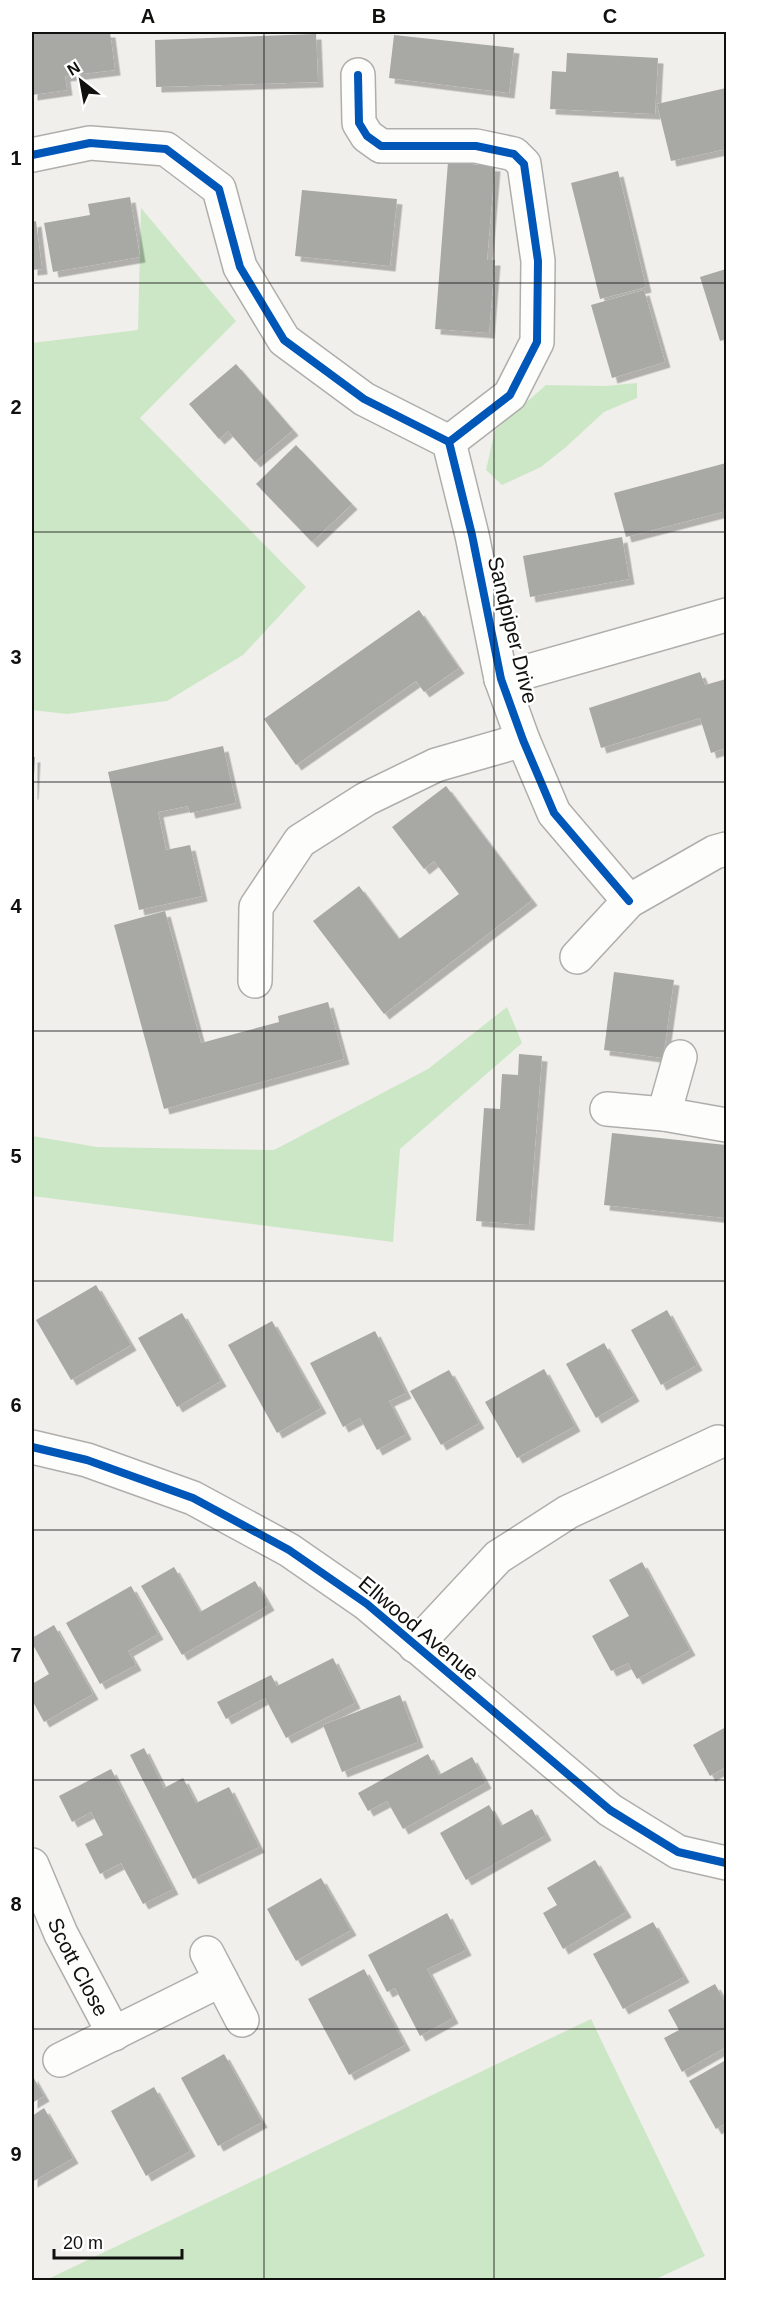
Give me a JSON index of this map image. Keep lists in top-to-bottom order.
{
  "streets": {
    "street": ["Sandpiper Drive", "Ellwood Avenue", "Scott Close"]
  },
  "scale_bar": "20 m",
  "north": "top left",
  "grid": {
    "columns": ["A", "B", "C"],
    "rows": [
      "1",
      "2",
      "3",
      "4",
      "5",
      "6",
      "7",
      "8",
      "9"
    ]
  }
}
